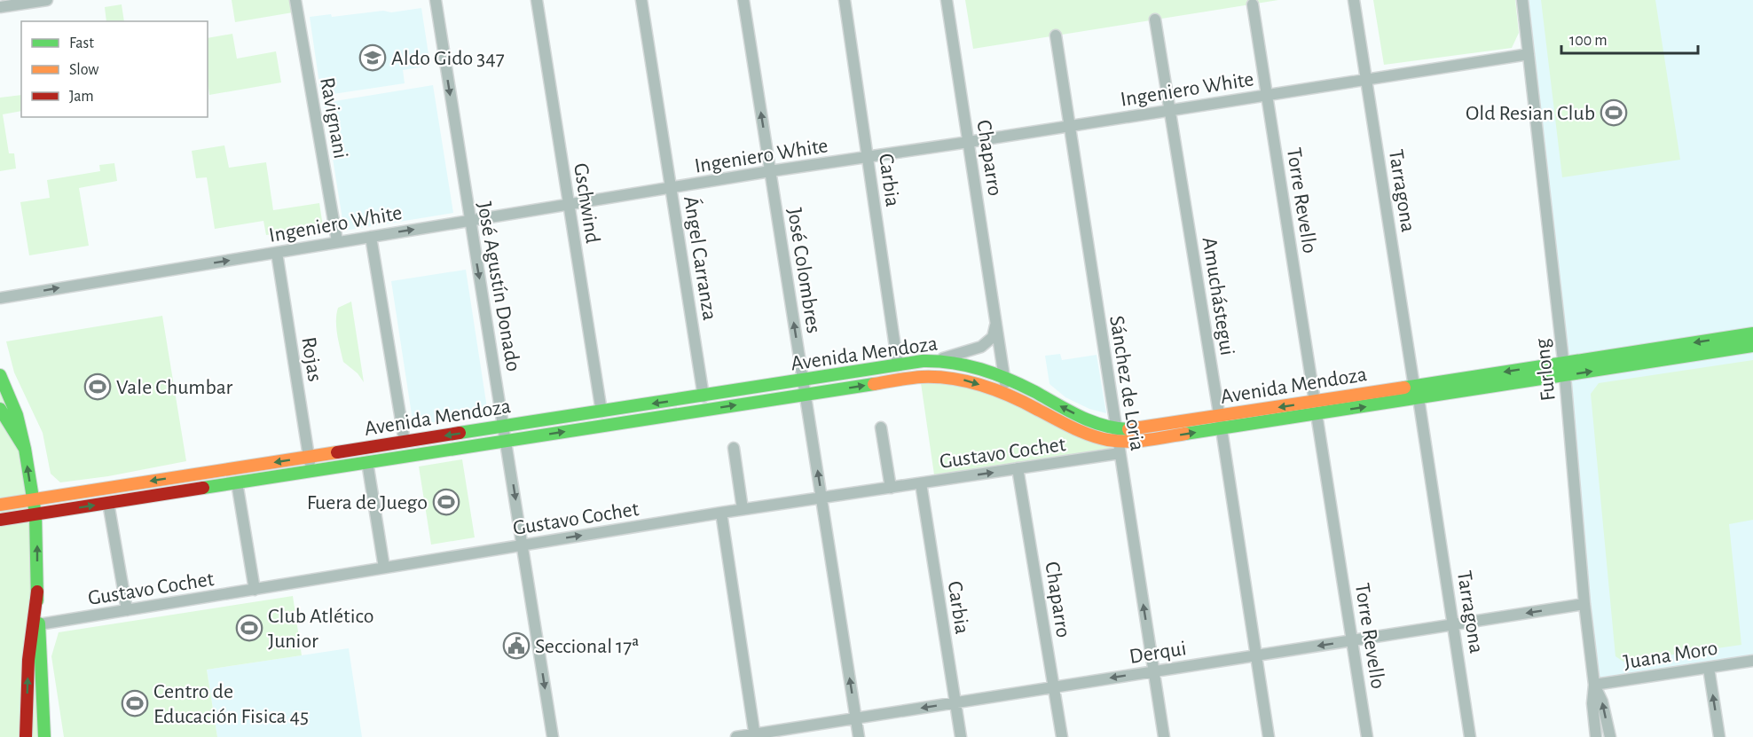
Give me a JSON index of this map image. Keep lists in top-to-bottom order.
{
  "streets": {
    "main road": ["Avenida Mendoza"],
    "street": [
      "Ingeniero White",
      "Ravignani",
      "Chaparro",
      "Carbia",
      "Tarragona",
      "Torre Revello",
      "Gschwind",
      "Ángel Carranza",
      "José Colombres",
      "José Agustín Donado",
      "Amuchástegui",
      "Rojas",
      "Furlong",
      "Sánchez de Loria",
      "Gustavo Cochet",
      "Derqui",
      "Juana Moro"
    ]
  },
  "crossings": [
    ["Ingeniero White", "Ravignani"],
    ["Ingeniero White", "Chaparro"],
    ["Ingeniero White", "Carbia"],
    ["Ingeniero White", "Tarragona"],
    ["Ingeniero White", "Torre Revello"],
    ["Ingeniero White", "Gschwind"],
    ["Ingeniero White", "Ángel Carranza"],
    ["Ingeniero White", "José Colombres"],
    ["Ingeniero White", "José Agustín Donado"],
    ["Ingeniero White", "Amuchástegui"],
    ["Ingeniero White", "Rojas"],
    ["Ingeniero White", "Furlong"],
    ["Ingeniero White", "Sánchez de Loria"],
    ["Chaparro", "Avenida Mendoza"],
    ["Chaparro", "Gustavo Cochet"],
    ["Chaparro", "Derqui"],
    ["Carbia", "Avenida Mendoza"],
    ["Carbia", "Gustavo Cochet"],
    ["Carbia", "Derqui"],
    ["Tarragona", "Avenida Mendoza"],
    ["Tarragona", "Derqui"],
    ["Torre Revello", "Avenida Mendoza"],
    ["Torre Revello", "Derqui"],
    ["Gschwind", "Avenida Mendoza"],
    ["Ángel Carranza", "Avenida Mendoza"],
    ["José Colombres", "Avenida Mendoza"],
    ["José Colombres", "Gustavo Cochet"],
    ["José Colombres", "Derqui"],
    ["José Agustín Donado", "Avenida Mendoza"],
    ["José Agustín Donado", "Gustavo Cochet"],
    ["Amuchástegui", "Avenida Mendoza"],
    ["Amuchástegui", "Derqui"],
    ["Avenida Mendoza", "Rojas"],
    ["Avenida Mendoza", "Furlong"],
    ["Avenida Mendoza", "Sánchez de Loria"],
    ["Avenida Mendoza", "Gustavo Cochet"],
    ["Furlong", "Derqui"],
    ["Furlong", "Juana Moro"],
    ["Sánchez de Loria", "Gustavo Cochet"],
    ["Sánchez de Loria", "Derqui"]
  ],
  "one_way": ["José Colombres", "José Agustín Donado", "Derqui"],
  "places": {
    "school or university": ["Aldo Gido 347"],
    "sports": [
      "Old Resian Club",
      "Vale Chumbar",
      "Fuera de Juego",
      "Club Atlético Junior",
      "Centro de Educación Fisica 45"
    ],
    "public building": ["Seccional 17ª"]
  },
  "legend": ["Fast", "Slow", "Jam"],
  "scale_bar": "100 m"
}
